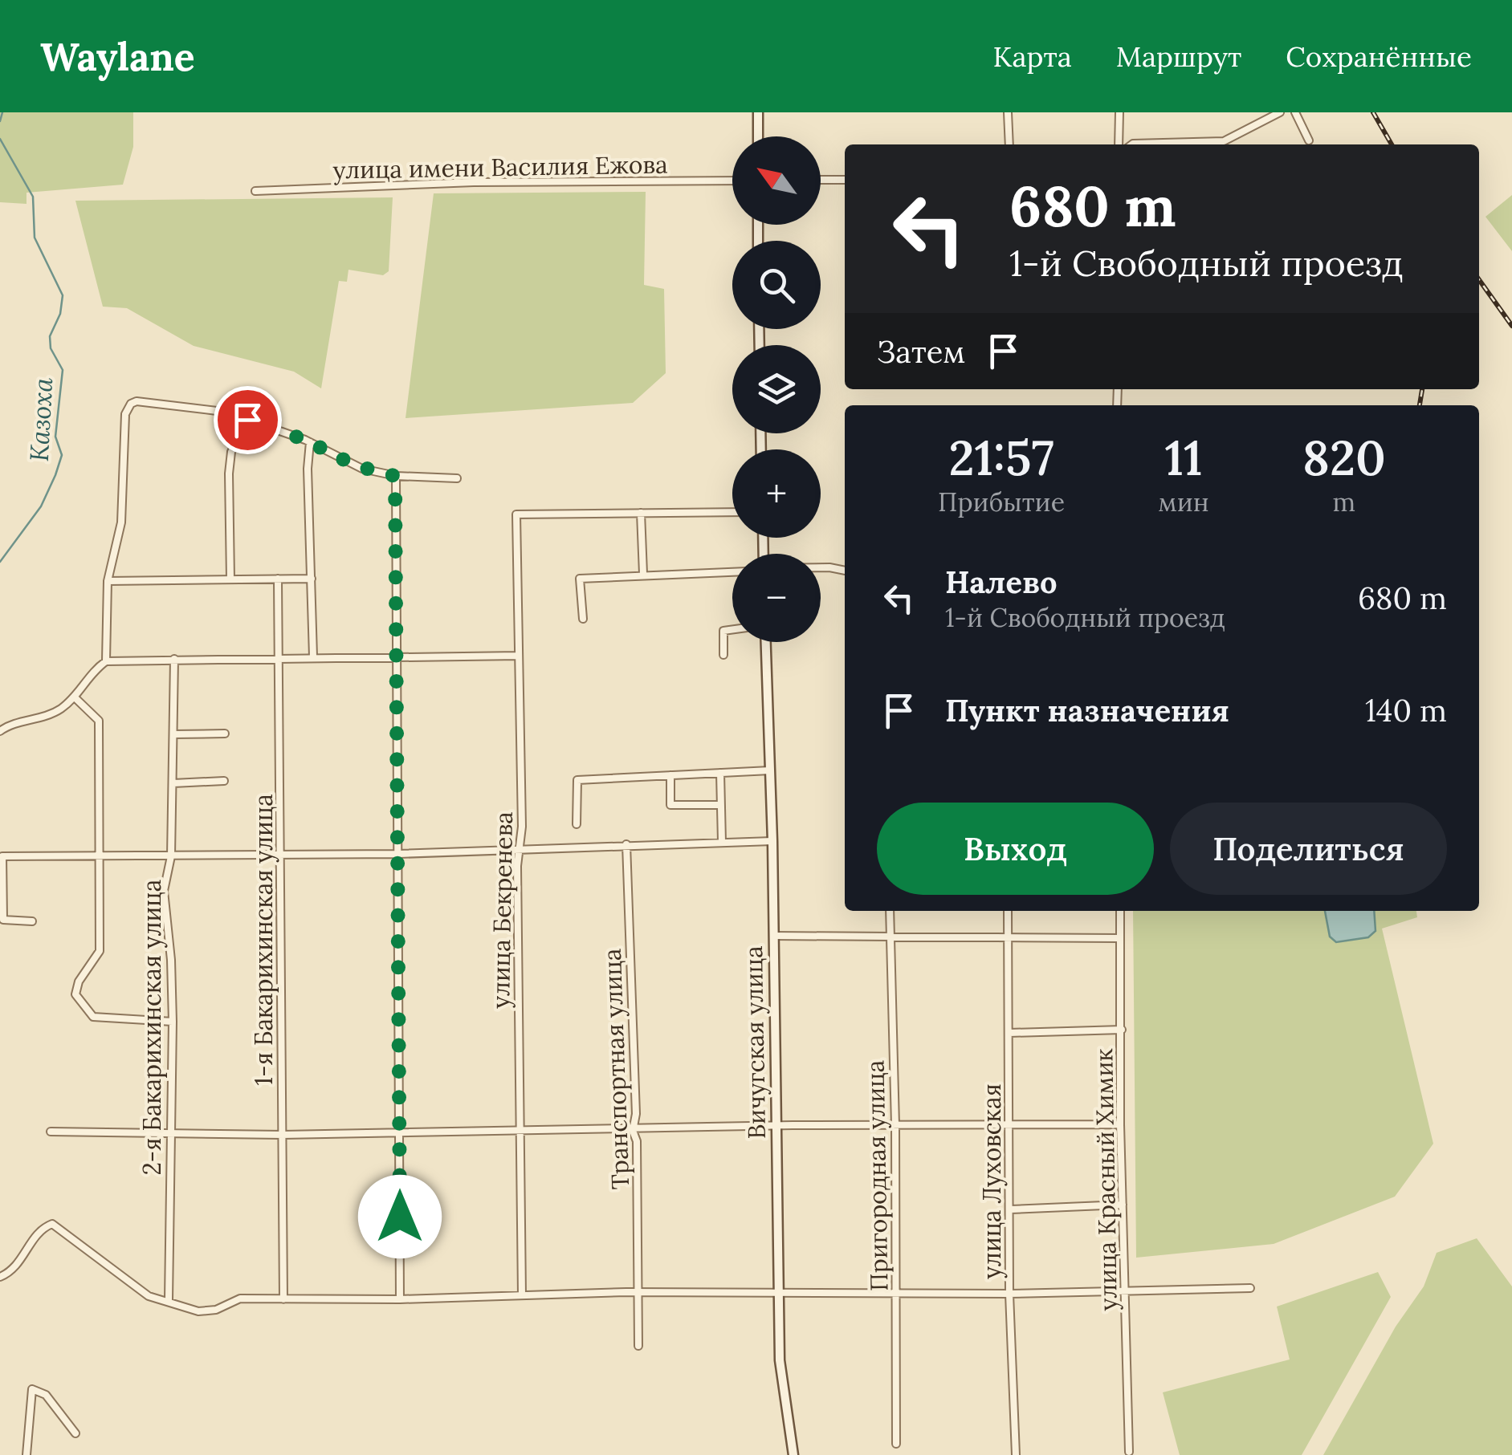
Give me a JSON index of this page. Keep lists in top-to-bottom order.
{
  "streets": {
    "main road": ["Вичугская улица"],
    "street": [
      "улица имени Василия Ежова",
      "улица Бекренева",
      "1-я Бакарихинская улица",
      "2-я Бакарихинская улица",
      "Транспортная улица",
      "Пригородная улица",
      "улица Красный Химик",
      "улица Луховская"
    ]
  },
  "water": ["Казоха"],
  "north": "top left",
  "page": {
    "header": "Waylane",
    "nav": ["Карта", "Маршрут", "Сохранённые"],
    "map_buttons": ["+", "−"],
    "turn": ["680 m", "1-й Свободный проезд"],
    "then": "Затем",
    "eta": [
      "21:57",
      "Прибытие",
      "11",
      "мин",
      "820",
      "m"
    ],
    "list": [
      {
        "name": "Налево",
        "note": "1-й Свободный проезд",
        "value": "680 m"
      },
      {
        "name": "Пункт назначения",
        "value": "140 m"
      }
    ],
    "buttons": ["Выход", "Поделиться"]
  }
}
